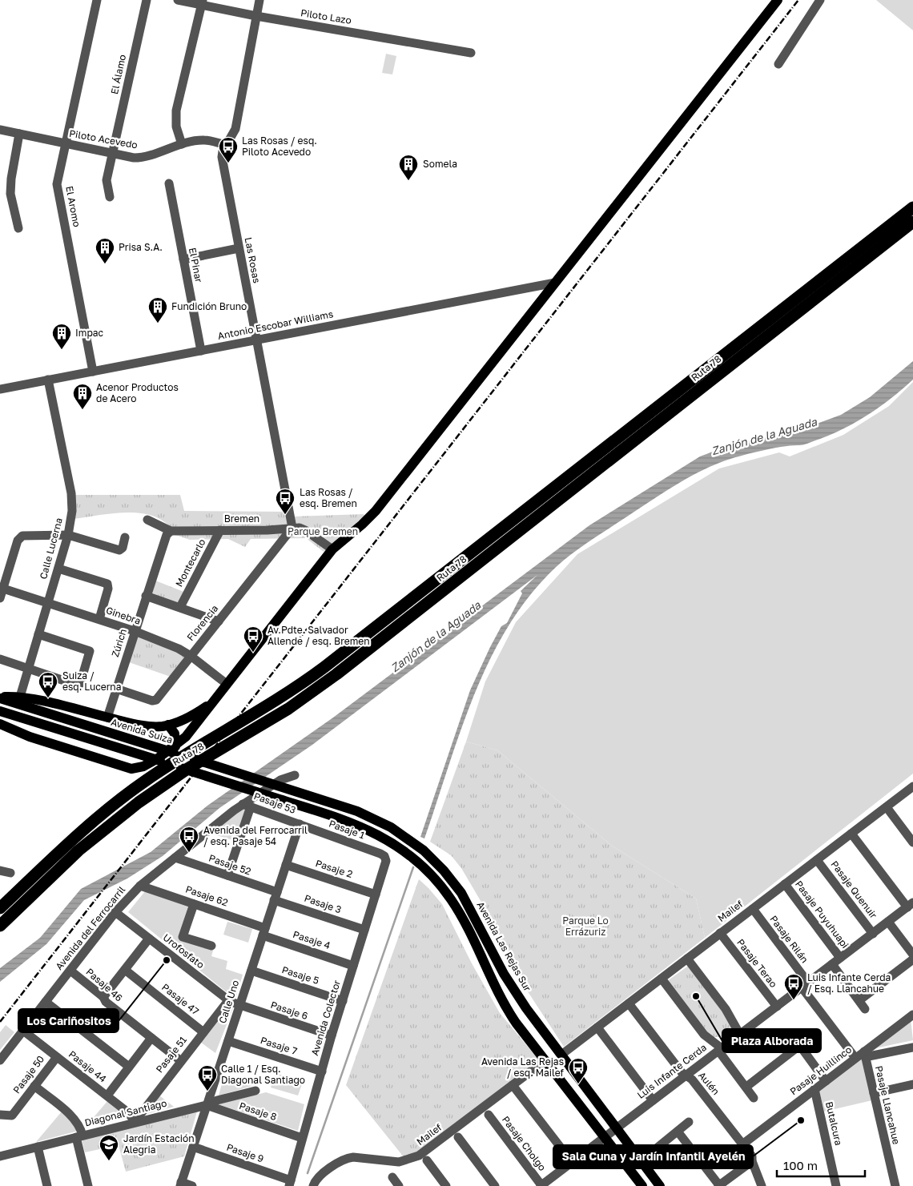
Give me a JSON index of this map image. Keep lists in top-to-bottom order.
{
  "streets": {
    "highway": ["Ruta 78"],
    "main road": ["Avenida Suiza", "Avenida Las Rejas Sur"],
    "street": [
      "Piloto Lazo",
      "El Álamo",
      "Piloto Acevedo",
      "El Aromo",
      "Las Rosas",
      "El Pinar",
      "Antonio Escobar Williams",
      "Bremen",
      "Calle Lucerna",
      "Montecarlo",
      "Ginebra",
      "Florencia",
      "Zúrich",
      "Pasaje 53",
      "Pasaje 1",
      "Pasaje 52",
      "Pasaje 2",
      "Pasaje Quenuir",
      "Pasaje 62",
      "Pasaje 3",
      "Mailef",
      "Pasaje Puyuhuapi",
      "Avenida del Ferrocarril",
      "Pasaje Rilán",
      "Pasaje 4",
      "Urofosfato",
      "Pasaje Terao",
      "Pasaje 5",
      "Pasaje 46",
      "Pasaje 47",
      "Calle Uno",
      "Pasaje 6",
      "Avenida Colector",
      "Pasaje 7",
      "Pasaje 51",
      "Pasaje 44",
      "Pasaje Huillinco",
      "Luis Infante Cerda",
      "Pasaje 50",
      "Aulén",
      "Pasaje Llancahue",
      "Pasaje 8",
      "Diagonal Santiago",
      "Butalcura",
      "Pasaje Cholgo",
      "Pasaje 9"
    ]
  },
  "crossings": [
    ["Piloto Lazo", "Las Rosas"],
    ["El Álamo", "Piloto Acevedo"],
    ["Piloto Acevedo", "El Aromo"],
    ["Piloto Acevedo", "Las Rosas"],
    ["El Aromo", "Antonio Escobar Williams"],
    ["Las Rosas", "Antonio Escobar Williams"],
    ["Las Rosas", "Bremen"],
    ["Las Rosas", "Florencia"],
    ["El Pinar", "Antonio Escobar Williams"],
    ["Antonio Escobar Williams", "Calle Lucerna"],
    ["Bremen", "Montecarlo"],
    ["Bremen", "Florencia"],
    ["Bremen", "Zúrich"],
    ["Calle Lucerna", "Ginebra"],
    ["Calle Lucerna", "Avenida Suiza"],
    ["Ginebra", "Florencia"],
    ["Ginebra", "Zúrich"],
    ["Florencia", "Zúrich"],
    ["Zúrich", "Avenida Suiza"],
    ["Avenida Suiza", "Avenida Las Rejas Sur"],
    ["Pasaje 53", "Pasaje 1"],
    ["Pasaje 53", "Avenida del Ferrocarril"],
    ["Pasaje 53", "Calle Uno"],
    ["Pasaje 1", "Calle Uno"],
    ["Pasaje 1", "Avenida Colector"],
    ["Pasaje 52", "Pasaje 3"],
    ["Pasaje 52", "Avenida del Ferrocarril"],
    ["Pasaje 52", "Calle Uno"],
    ["Pasaje 2", "Calle Uno"],
    ["Pasaje 2", "Avenida Colector"],
    ["Pasaje Quenuir", "Mailef"],
    ["Pasaje Quenuir", "Luis Infante Cerda"],
    ["Pasaje 62", "Avenida del Ferrocarril"],
    ["Pasaje 62", "Pasaje 4"],
    ["Pasaje 62", "Calle Uno"],
    ["Pasaje 3", "Calle Uno"],
    ["Pasaje 3", "Avenida Colector"],
    ["Mailef", "Pasaje Puyuhuapi"],
    ["Mailef", "Pasaje Rilán"],
    ["Mailef", "Avenida Las Rejas Sur"],
    ["Mailef", "Pasaje Terao"],
    ["Mailef", "Aulén"],
    ["Pasaje Puyuhuapi", "Luis Infante Cerda"],
    ["Avenida del Ferrocarril", "Urofosfato"],
    ["Avenida del Ferrocarril", "Pasaje 46"],
    ["Avenida del Ferrocarril", "Pasaje 44"],
    ["Pasaje Rilán", "Luis Infante Cerda"],
    ["Pasaje 4", "Calle Uno"],
    ["Pasaje 4", "Avenida Colector"],
    ["Avenida Las Rejas Sur", "Luis Infante Cerda"],
    ["Urofosfato", "Calle Uno"],
    ["Urofosfato", "Pasaje 6"],
    ["Pasaje Terao", "Luis Infante Cerda"],
    ["Pasaje 5", "Calle Uno"],
    ["Pasaje 5", "Avenida Colector"],
    ["Pasaje 46", "Pasaje 51"],
    ["Pasaje 47", "Pasaje 51"],
    ["Calle Uno", "Pasaje 6"],
    ["Calle Uno", "Pasaje 7"],
    ["Calle Uno", "Pasaje 8"],
    ["Calle Uno", "Diagonal Santiago"],
    ["Calle Uno", "Pasaje 9"],
    ["Pasaje 6", "Avenida Colector"],
    ["Avenida Colector", "Pasaje 7"],
    ["Avenida Colector", "Pasaje 8"],
    ["Avenida Colector", "Pasaje 9"],
    ["Pasaje 51", "Pasaje 44"],
    ["Pasaje 51", "Diagonal Santiago"],
    ["Pasaje 44", "Pasaje 50"],
    ["Pasaje 44", "Diagonal Santiago"],
    ["Pasaje Huillinco", "Aulén"],
    ["Pasaje Huillinco", "Pasaje Llancahue"],
    ["Pasaje Huillinco", "Butalcura"],
    ["Luis Infante Cerda", "Aulén"],
    ["Luis Infante Cerda", "Pasaje Cholgo"],
    ["Pasaje 8", "Diagonal Santiago"]
  ],
  "water": ["Zanjón de la Aguada"],
  "parks": ["Parque Bremen", "Parque Lo Errázuriz"],
  "places": {
    "bus stop": [
      "Las Rosas / esq. Piloto Acevedo",
      "Las Rosas / esq. Bremen",
      "Av.Pdte. Salvador Allende / esq. Bremen",
      "Suiza / esq. Lucerna",
      "Avenida del Ferrocarril / esq. Pasaje 54",
      "Luis Infante Cerda / Esq. Llancahue",
      "Avenida Las Rejas / esq. Mailef",
      "Calle 1 / Esq. Diagonal Santiago"
    ],
    "building": [
      "Somela",
      "Prisa S.A.",
      "Fundición Bruno",
      "Impac",
      "Acenor Productos de Acero"
    ],
    "other": ["Los Cariñositos", "Plaza Alborada", "Sala Cuna y Jardín Infantil Ayelén"],
    "school or university": ["Jardín Estación Alegria"]
  },
  "scale_bar": "100 m"
}
